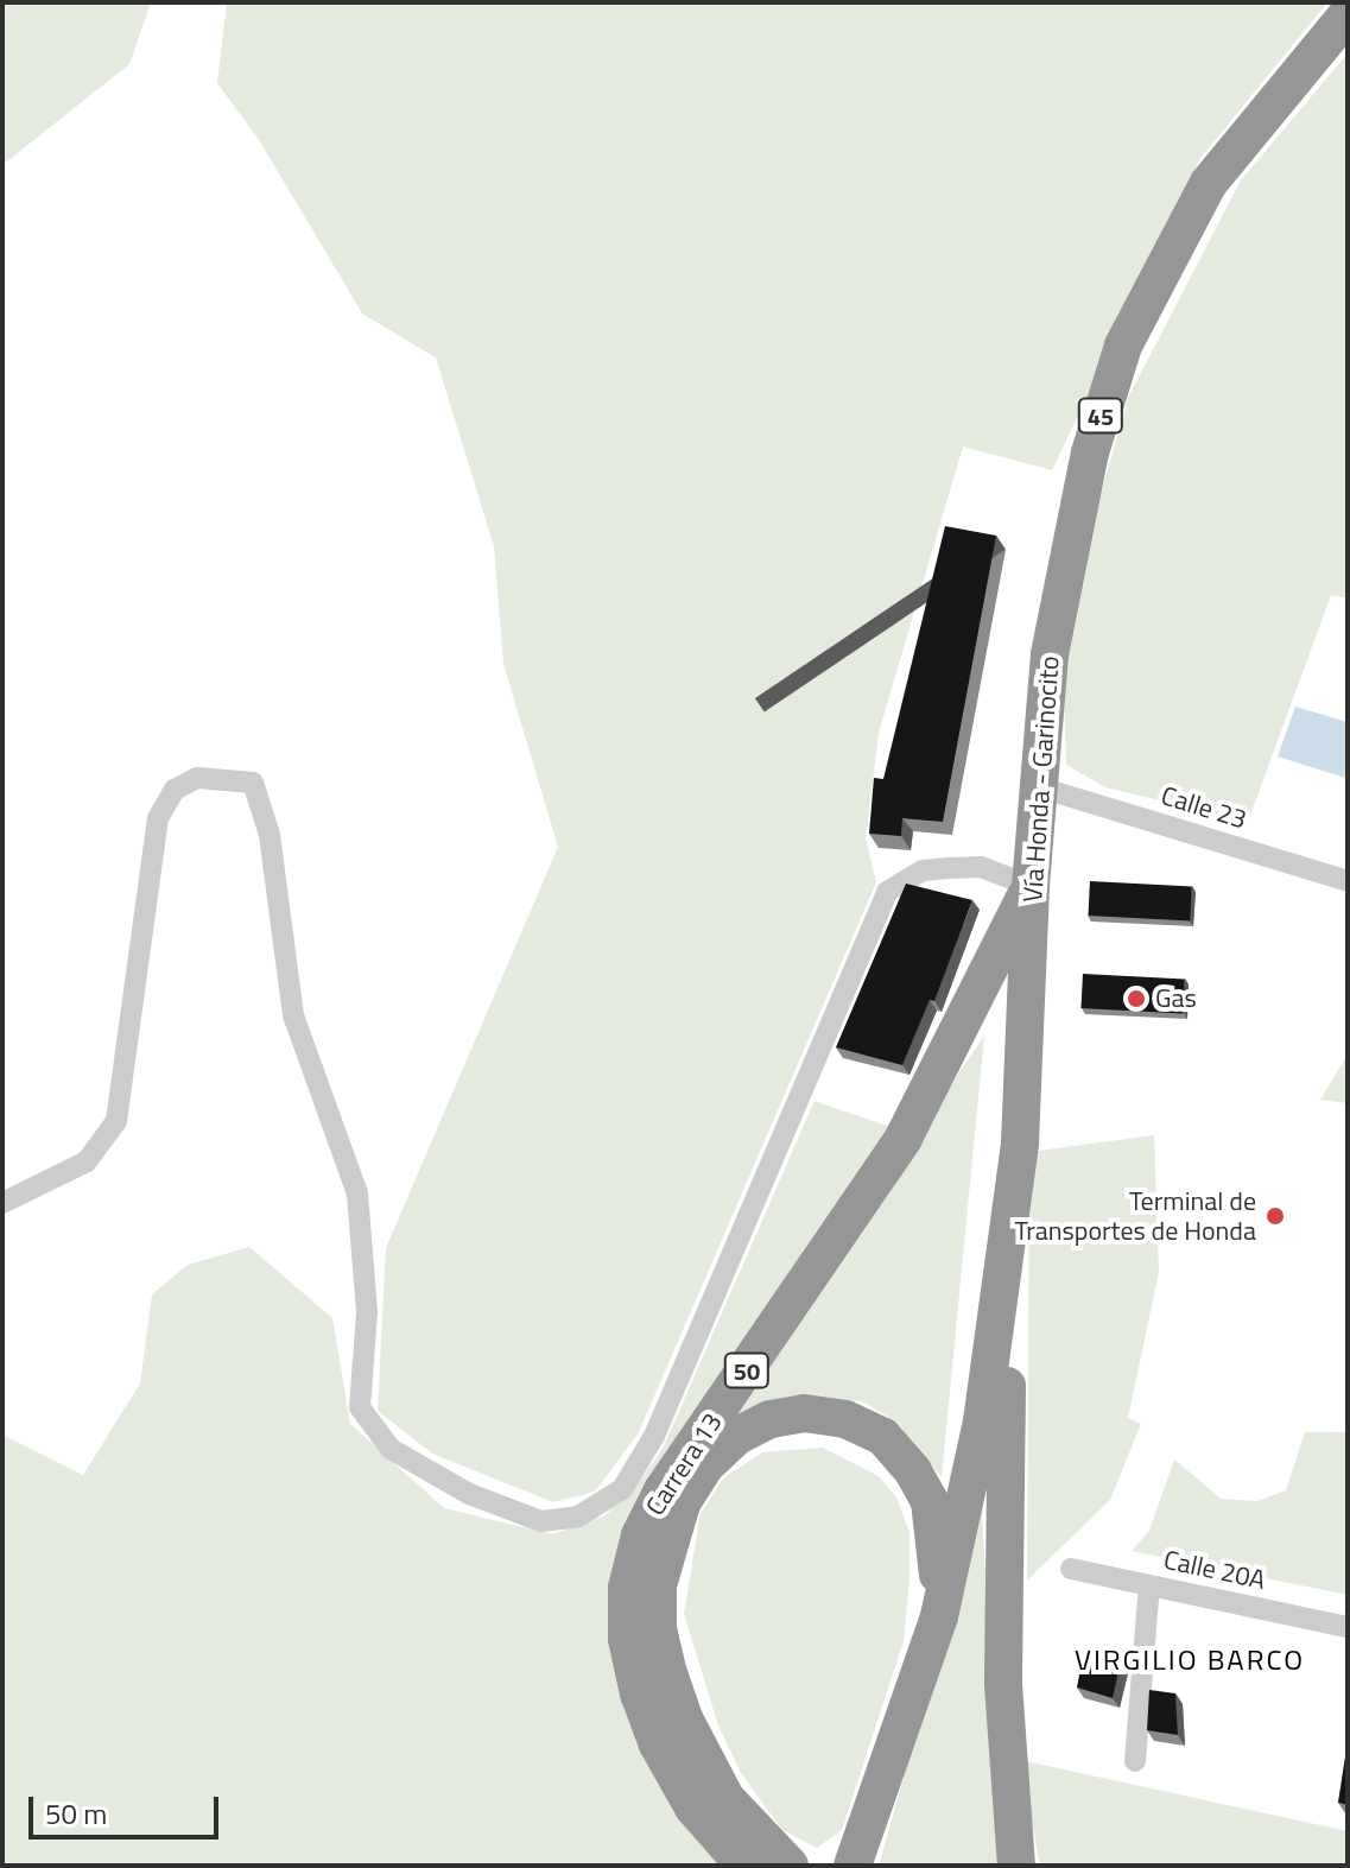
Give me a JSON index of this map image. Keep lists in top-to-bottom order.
{
  "streets": {
    "highway": [
      "45",
      "Vía Honda - Garinocito",
      "50",
      "Carrera 13"
    ],
    "street": ["Calle 23", "Calle 20A"]
  },
  "crossings": [
    ["Vía Honda - Garinocito", "Calle 23"],
    ["Vía Honda - Garinocito", "50"],
    ["Vía Honda - Garinocito", "Carrera 13"],
    ["50", "Carrera 13"]
  ],
  "districts": ["VIRGILIO BARCO"],
  "places": ["Gas", "Terminal de Transportes de Honda"],
  "scale_bar": "50 m"
}
